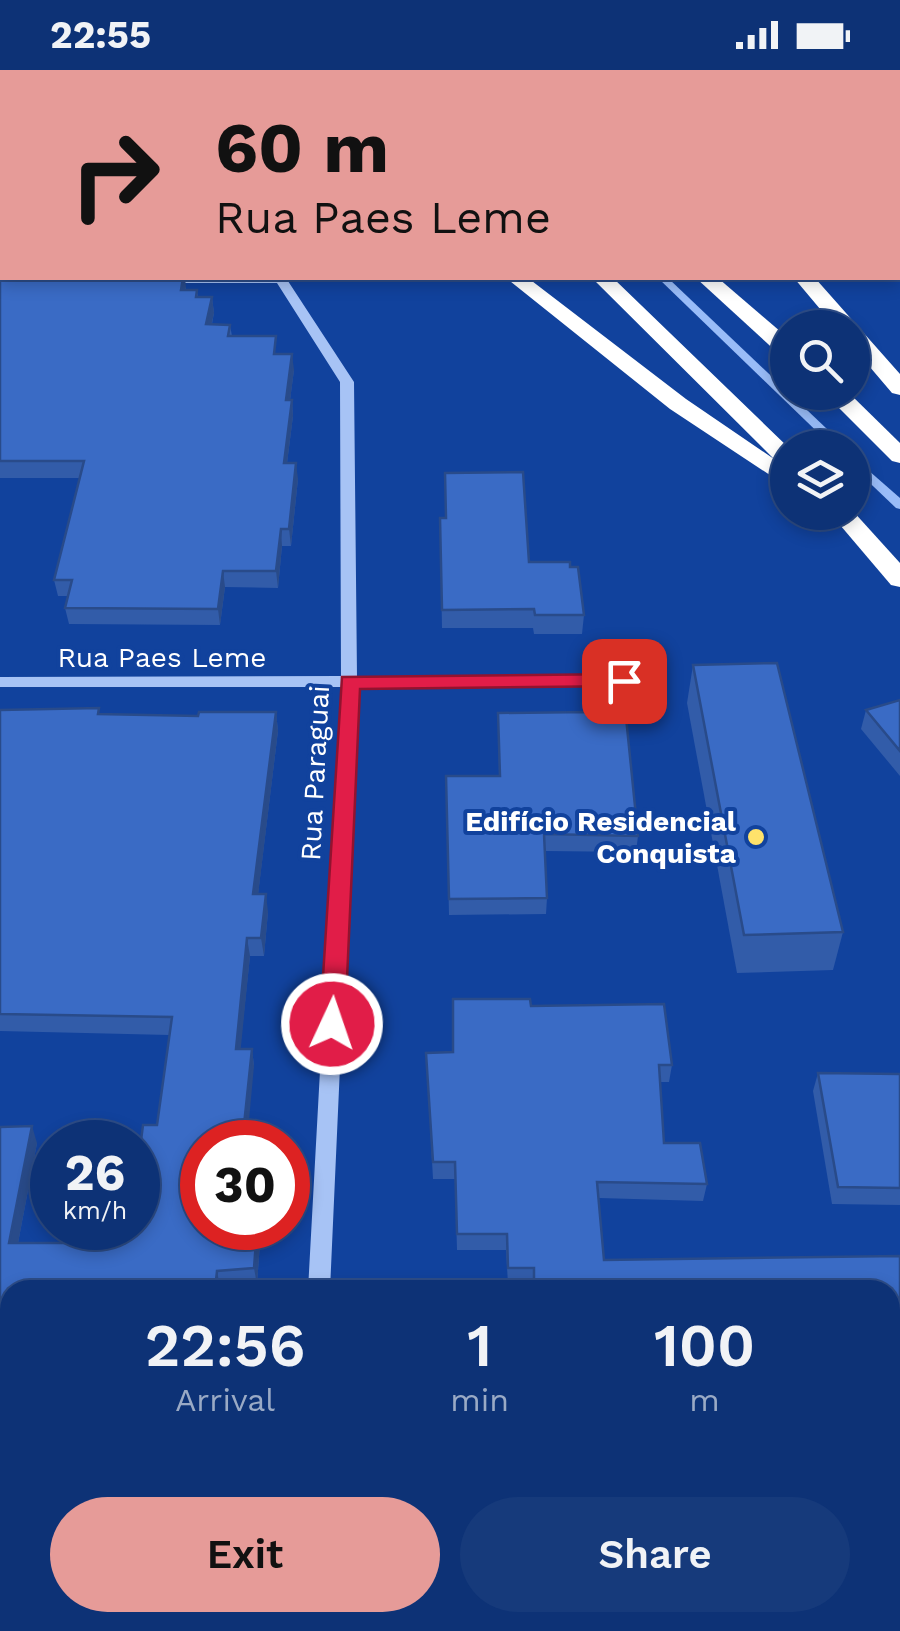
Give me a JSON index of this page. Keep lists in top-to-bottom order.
{
  "streets": {
    "street": ["Rua Paes Leme", "Rua Paraguai"]
  },
  "crossings": [
    ["Rua Paes Leme", "Rua Paraguai"]
  ],
  "places": ["Edifício Residencial Conquista"],
  "page": {
    "status": "22:55",
    "turn": ["60 m", "Rua Paes Leme"],
    "speed": "26 km/h",
    "limit": "30",
    "eta": [
      "22:56",
      "Arrival",
      "1",
      "min",
      "100",
      "m"
    ],
    "buttons": ["Exit", "Share"]
  }
}
